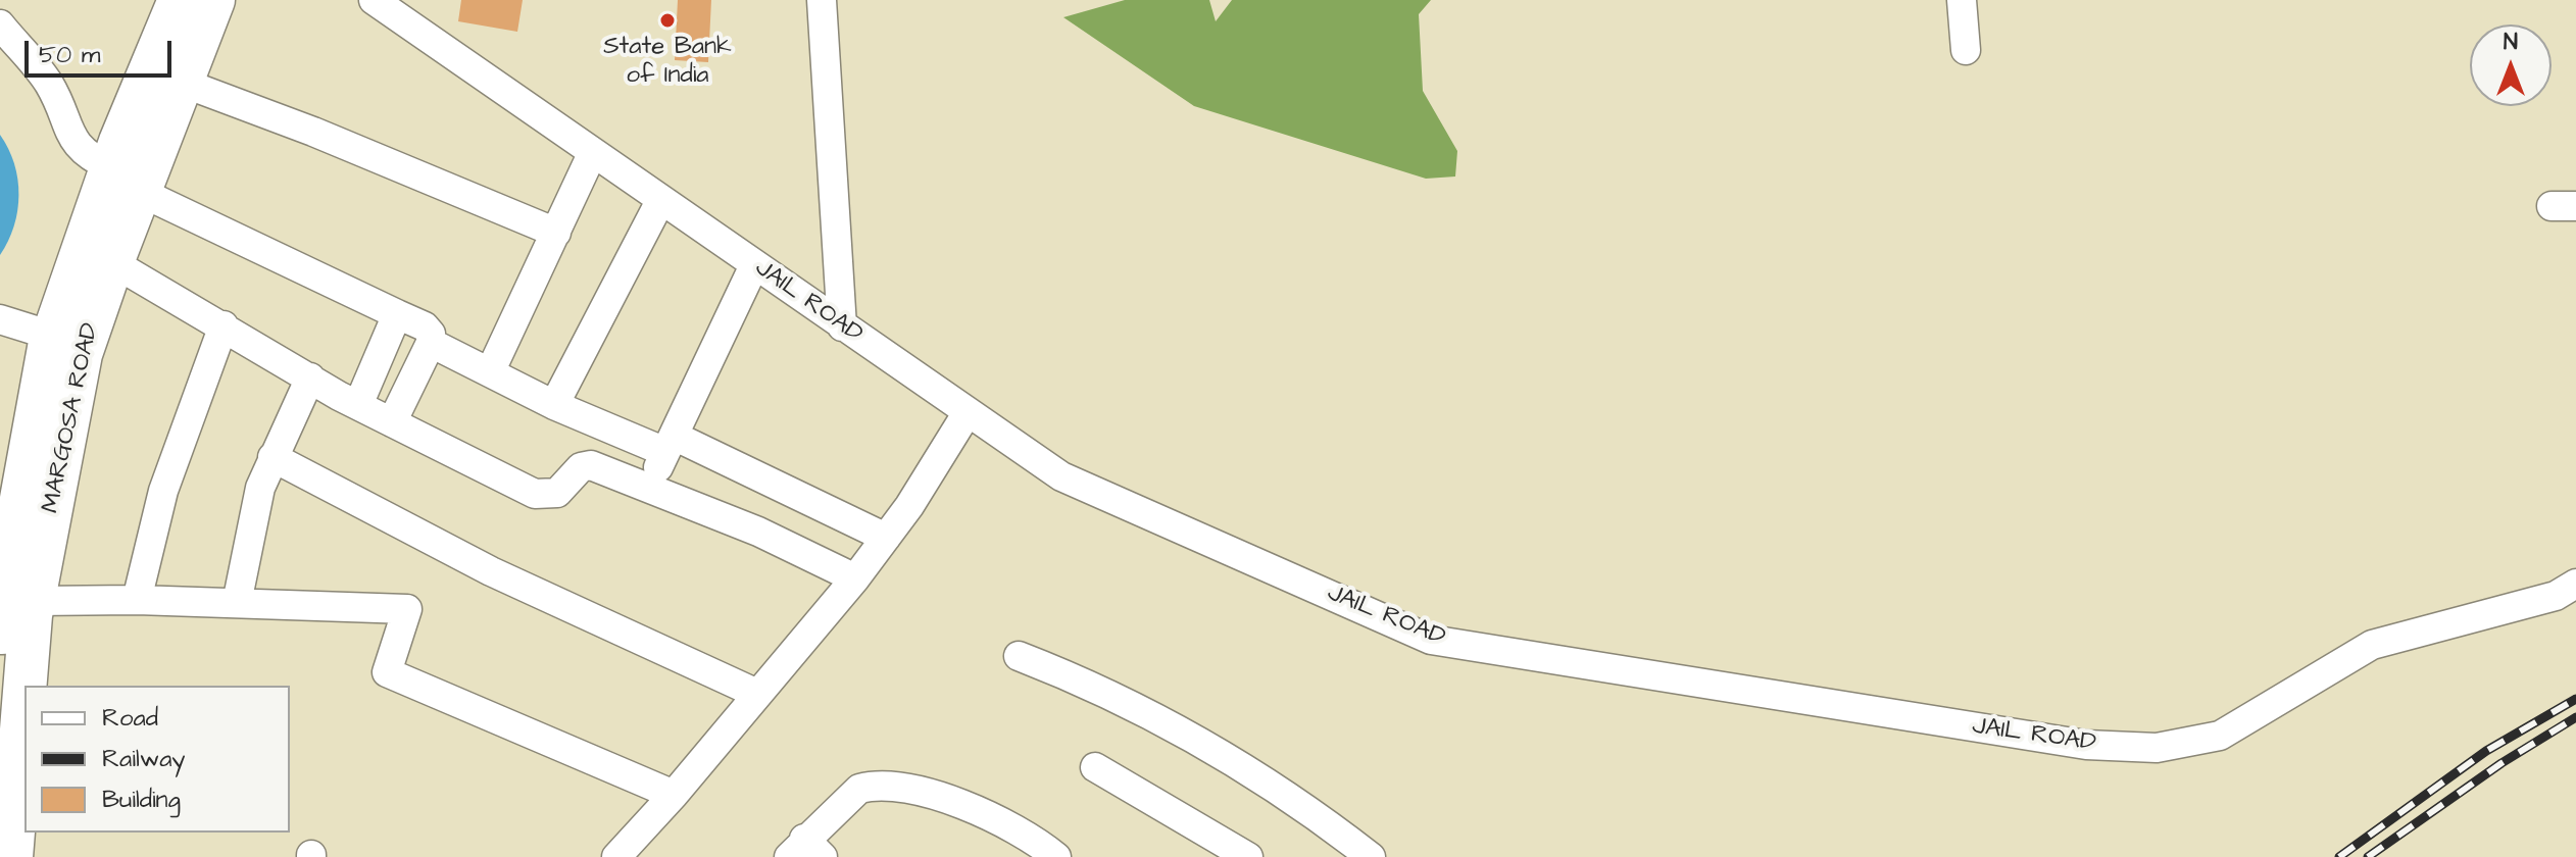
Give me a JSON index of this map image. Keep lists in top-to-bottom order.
{
  "streets": {
    "highway": ["MARGOSA ROAD"],
    "street": ["JAIL ROAD"]
  },
  "places": ["State Bank of India"],
  "legend": ["Road", "Railway", "Building"],
  "scale_bar": "50 m",
  "north": "top"
}
